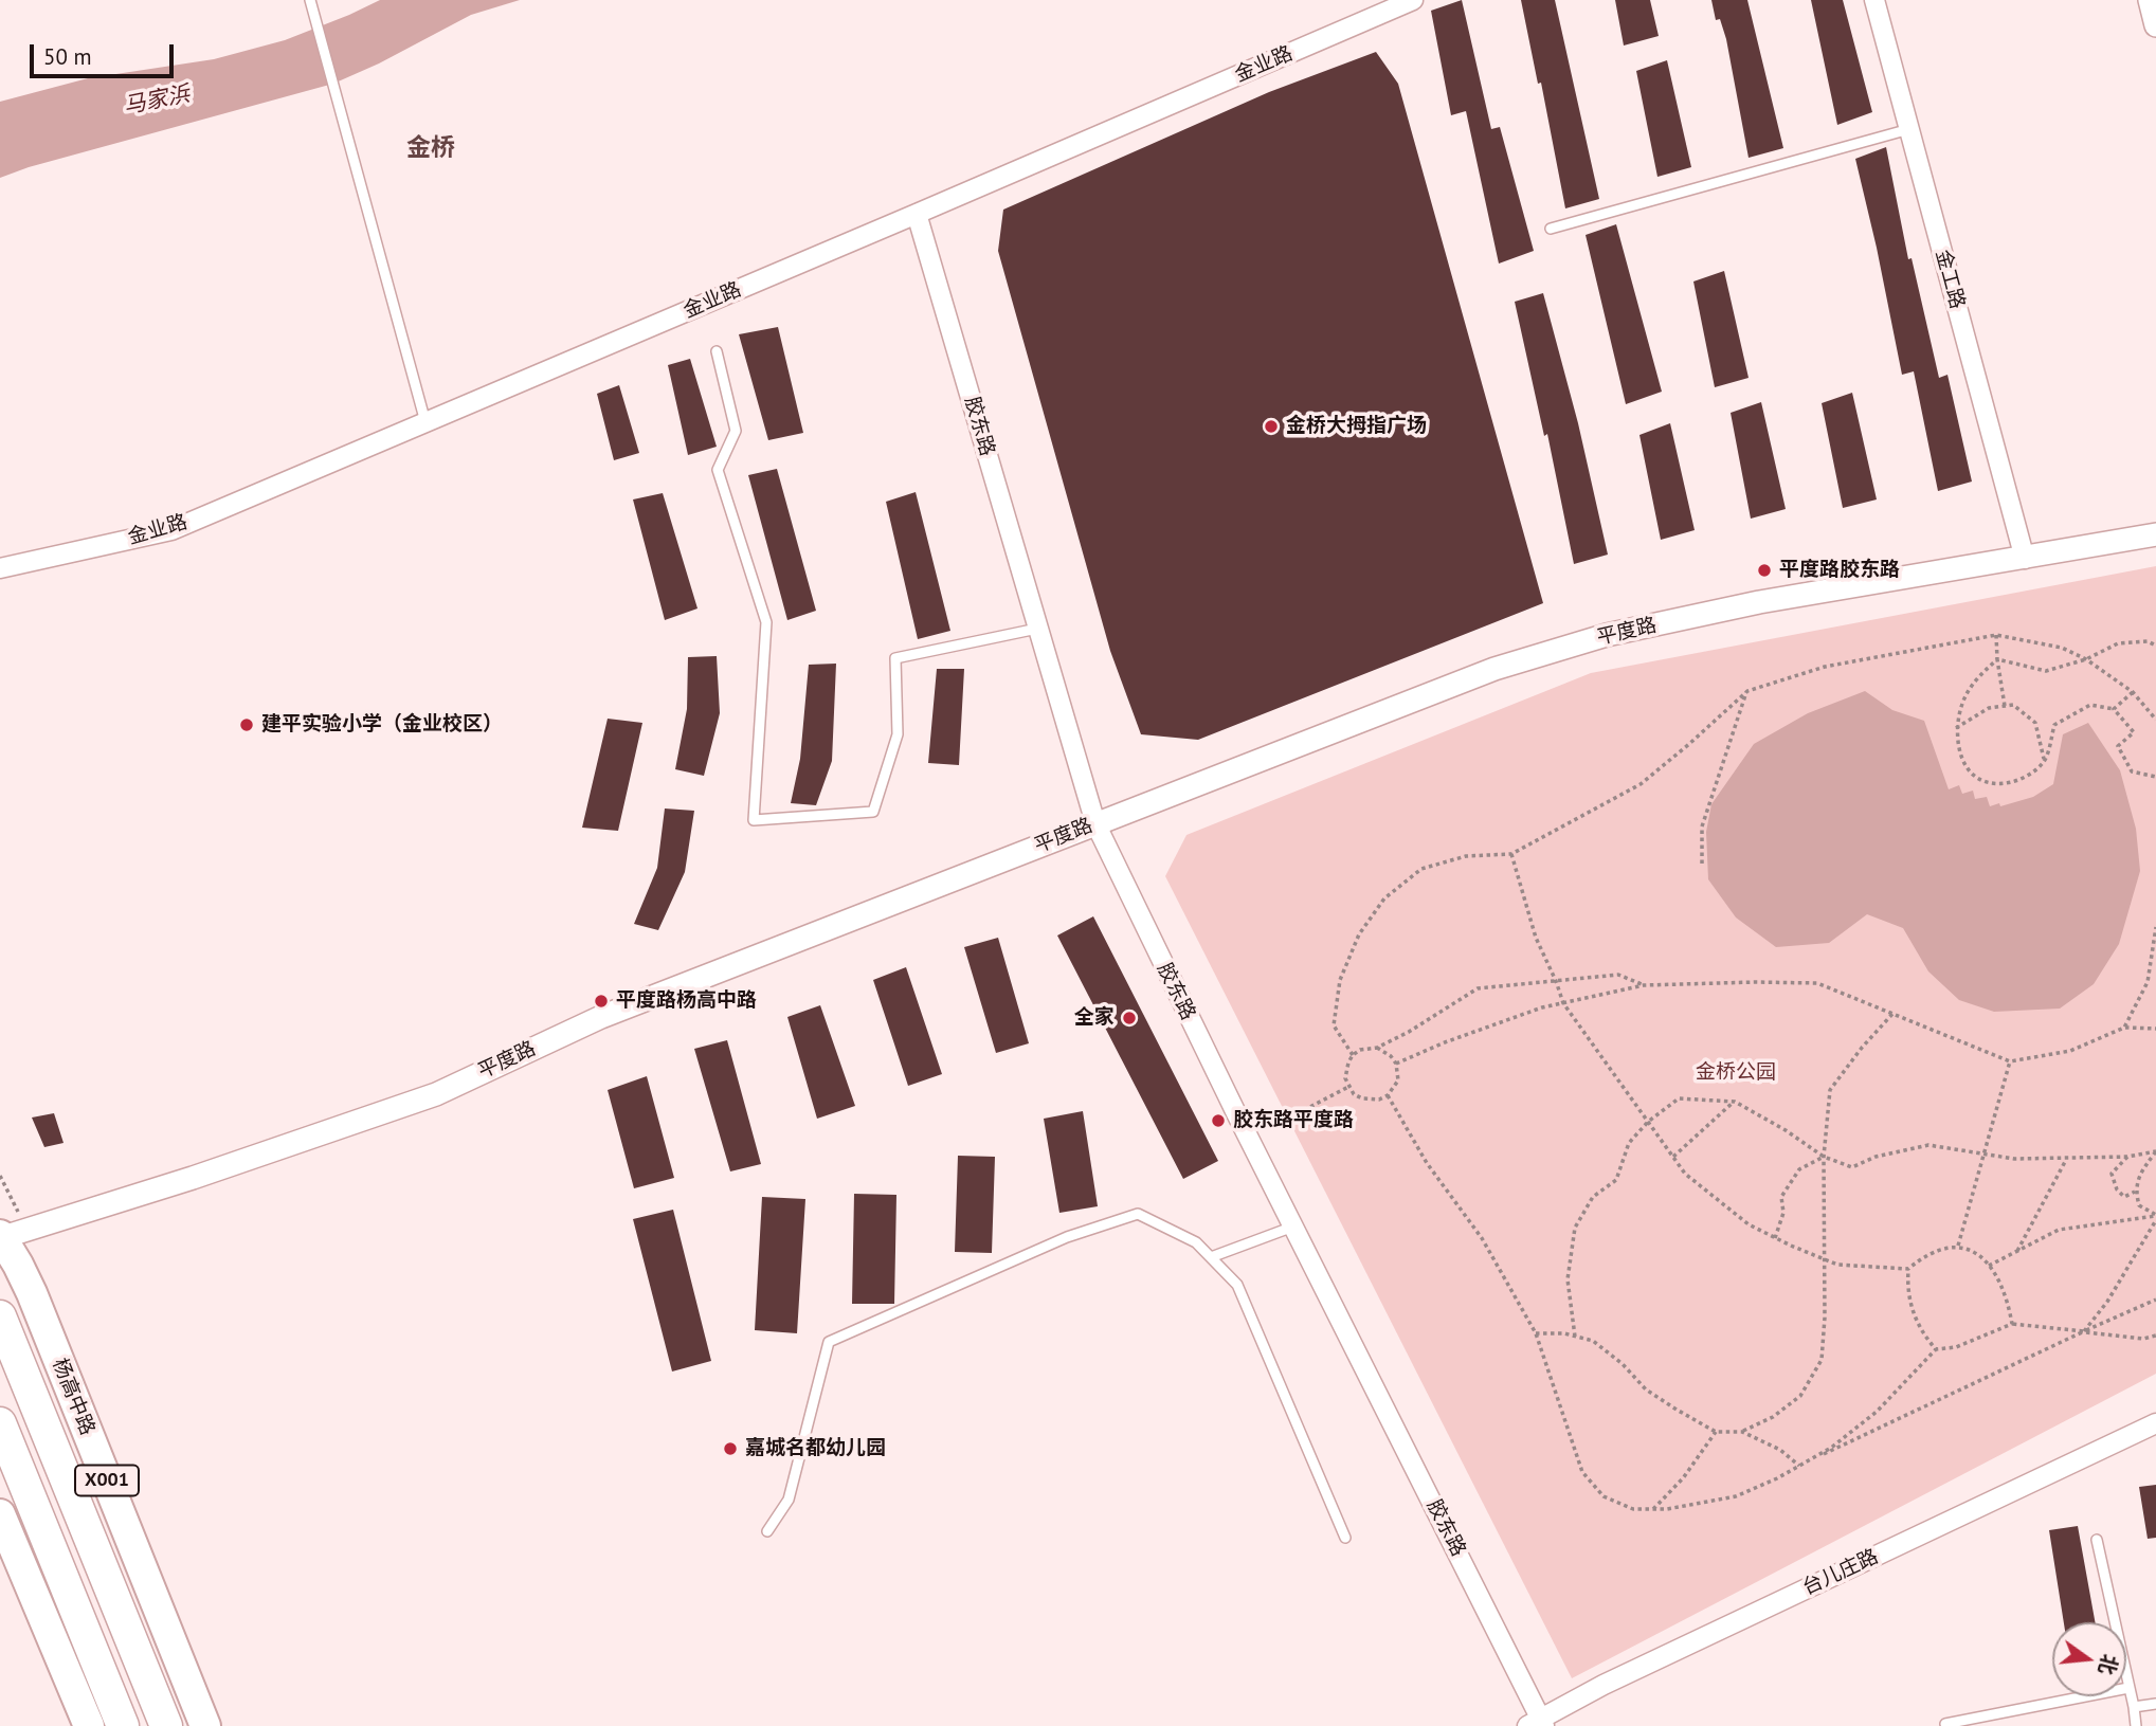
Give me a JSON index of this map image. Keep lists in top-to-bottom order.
{
  "streets": {
    "highway": ["杨高中路", "X001"],
    "street": [
      "金业路",
      "金工路",
      "胶东路",
      "平度路",
      "台儿庄路"
    ]
  },
  "crossings": [
    ["金业路", "胶东路"],
    ["金工路", "平度路"],
    ["胶东路", "平度路"],
    ["胶东路", "台儿庄路"],
    ["平度路", "杨高中路"]
  ],
  "districts": ["金桥"],
  "water": ["马家浜"],
  "parks": ["金桥公园"],
  "places": [
    "金桥大拇指广场",
    "平度路胶东路",
    "建平实验小学（金业校区）",
    "平度路杨高中路",
    "全家",
    "胶东路平度路",
    "嘉城名都幼儿园"
  ],
  "scale_bar": "50 m",
  "north": "right"
}
